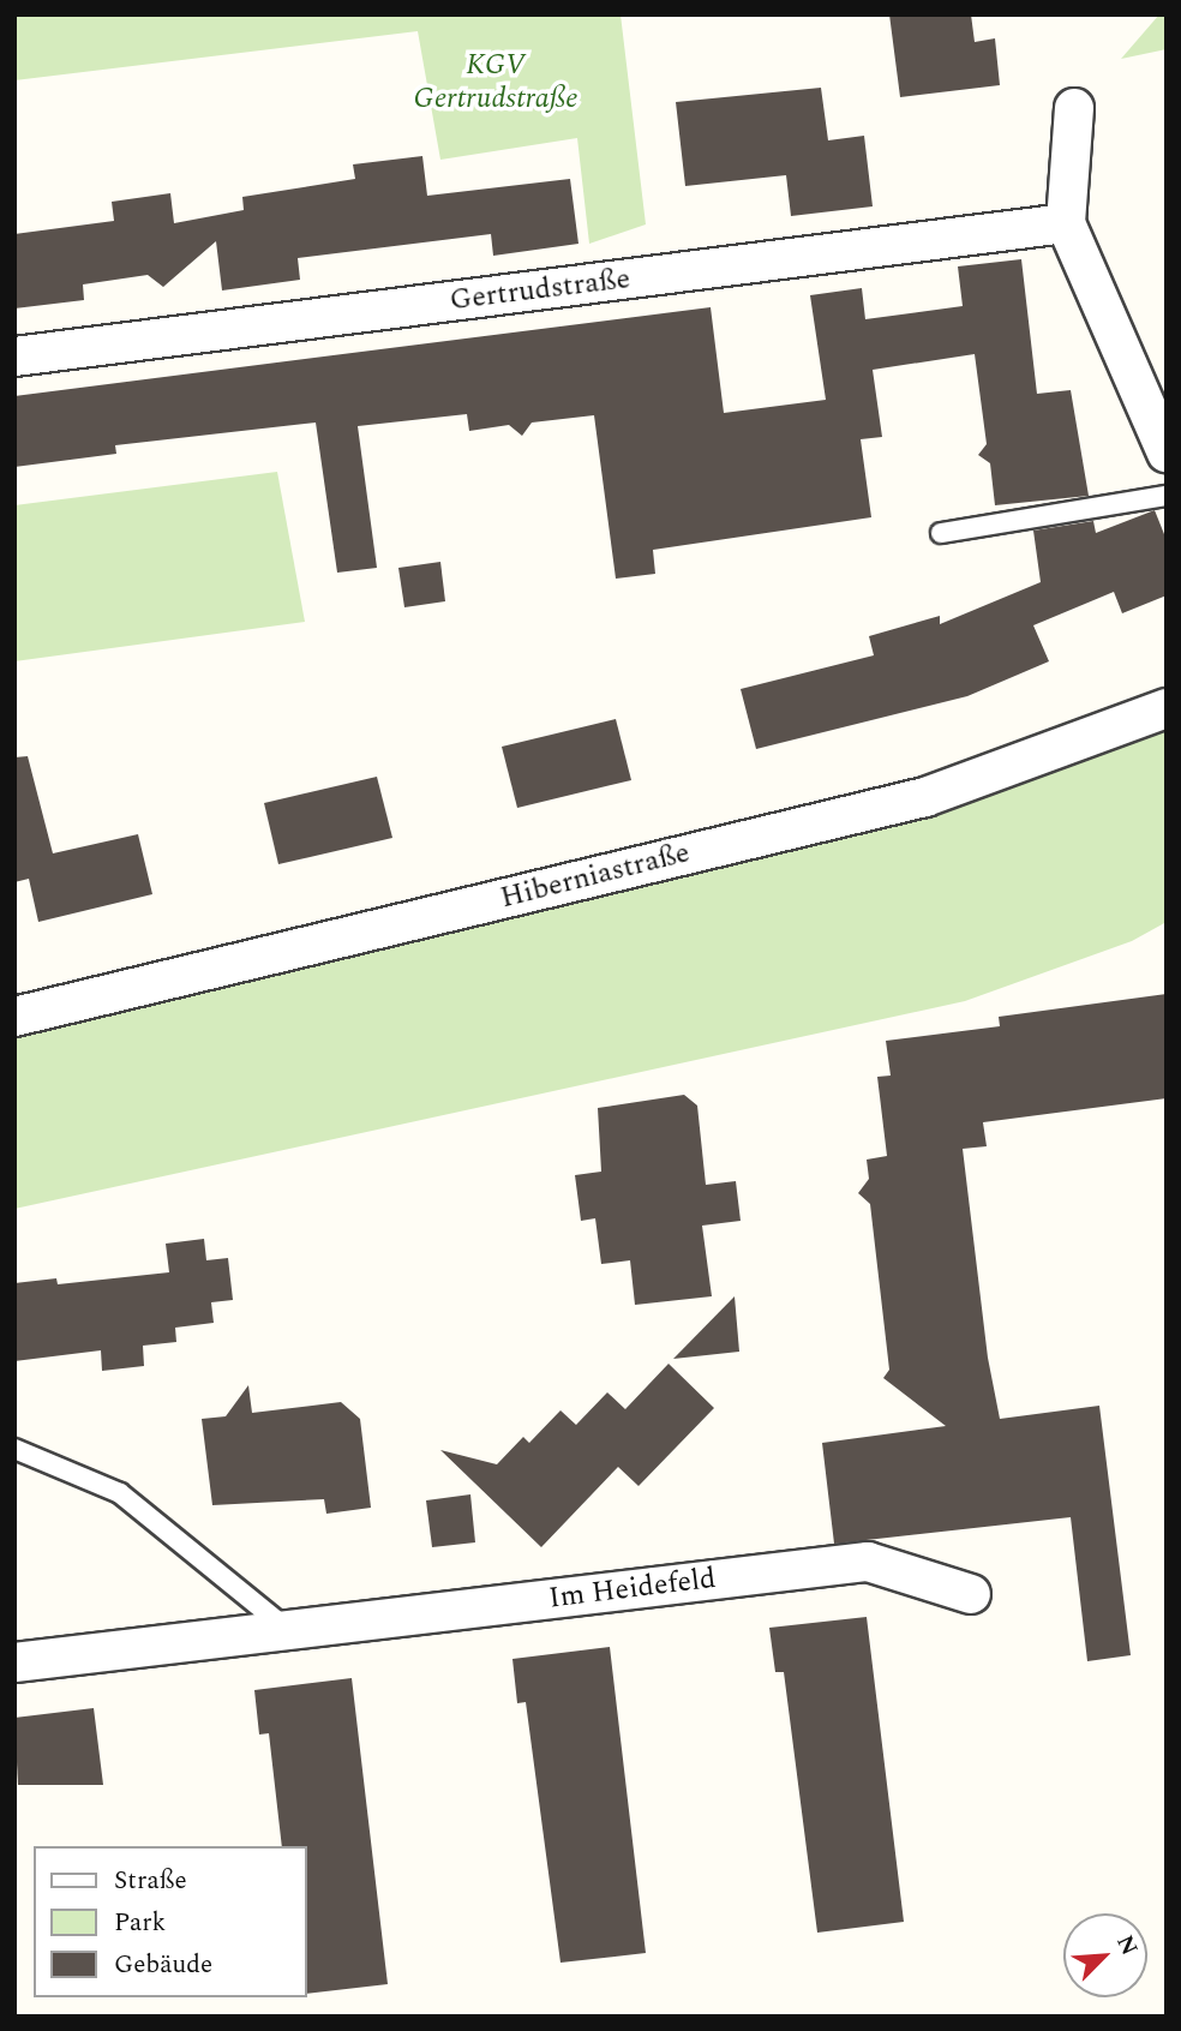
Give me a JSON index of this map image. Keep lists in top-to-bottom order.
{
  "streets": {
    "street": ["Gertrudstraße", "Hiberniastraße", "Im Heidefeld"]
  },
  "parks": ["KGV Gertrudstraße"],
  "legend": ["Straße", "Park", "Gebäude"],
  "north": "top right"
}
